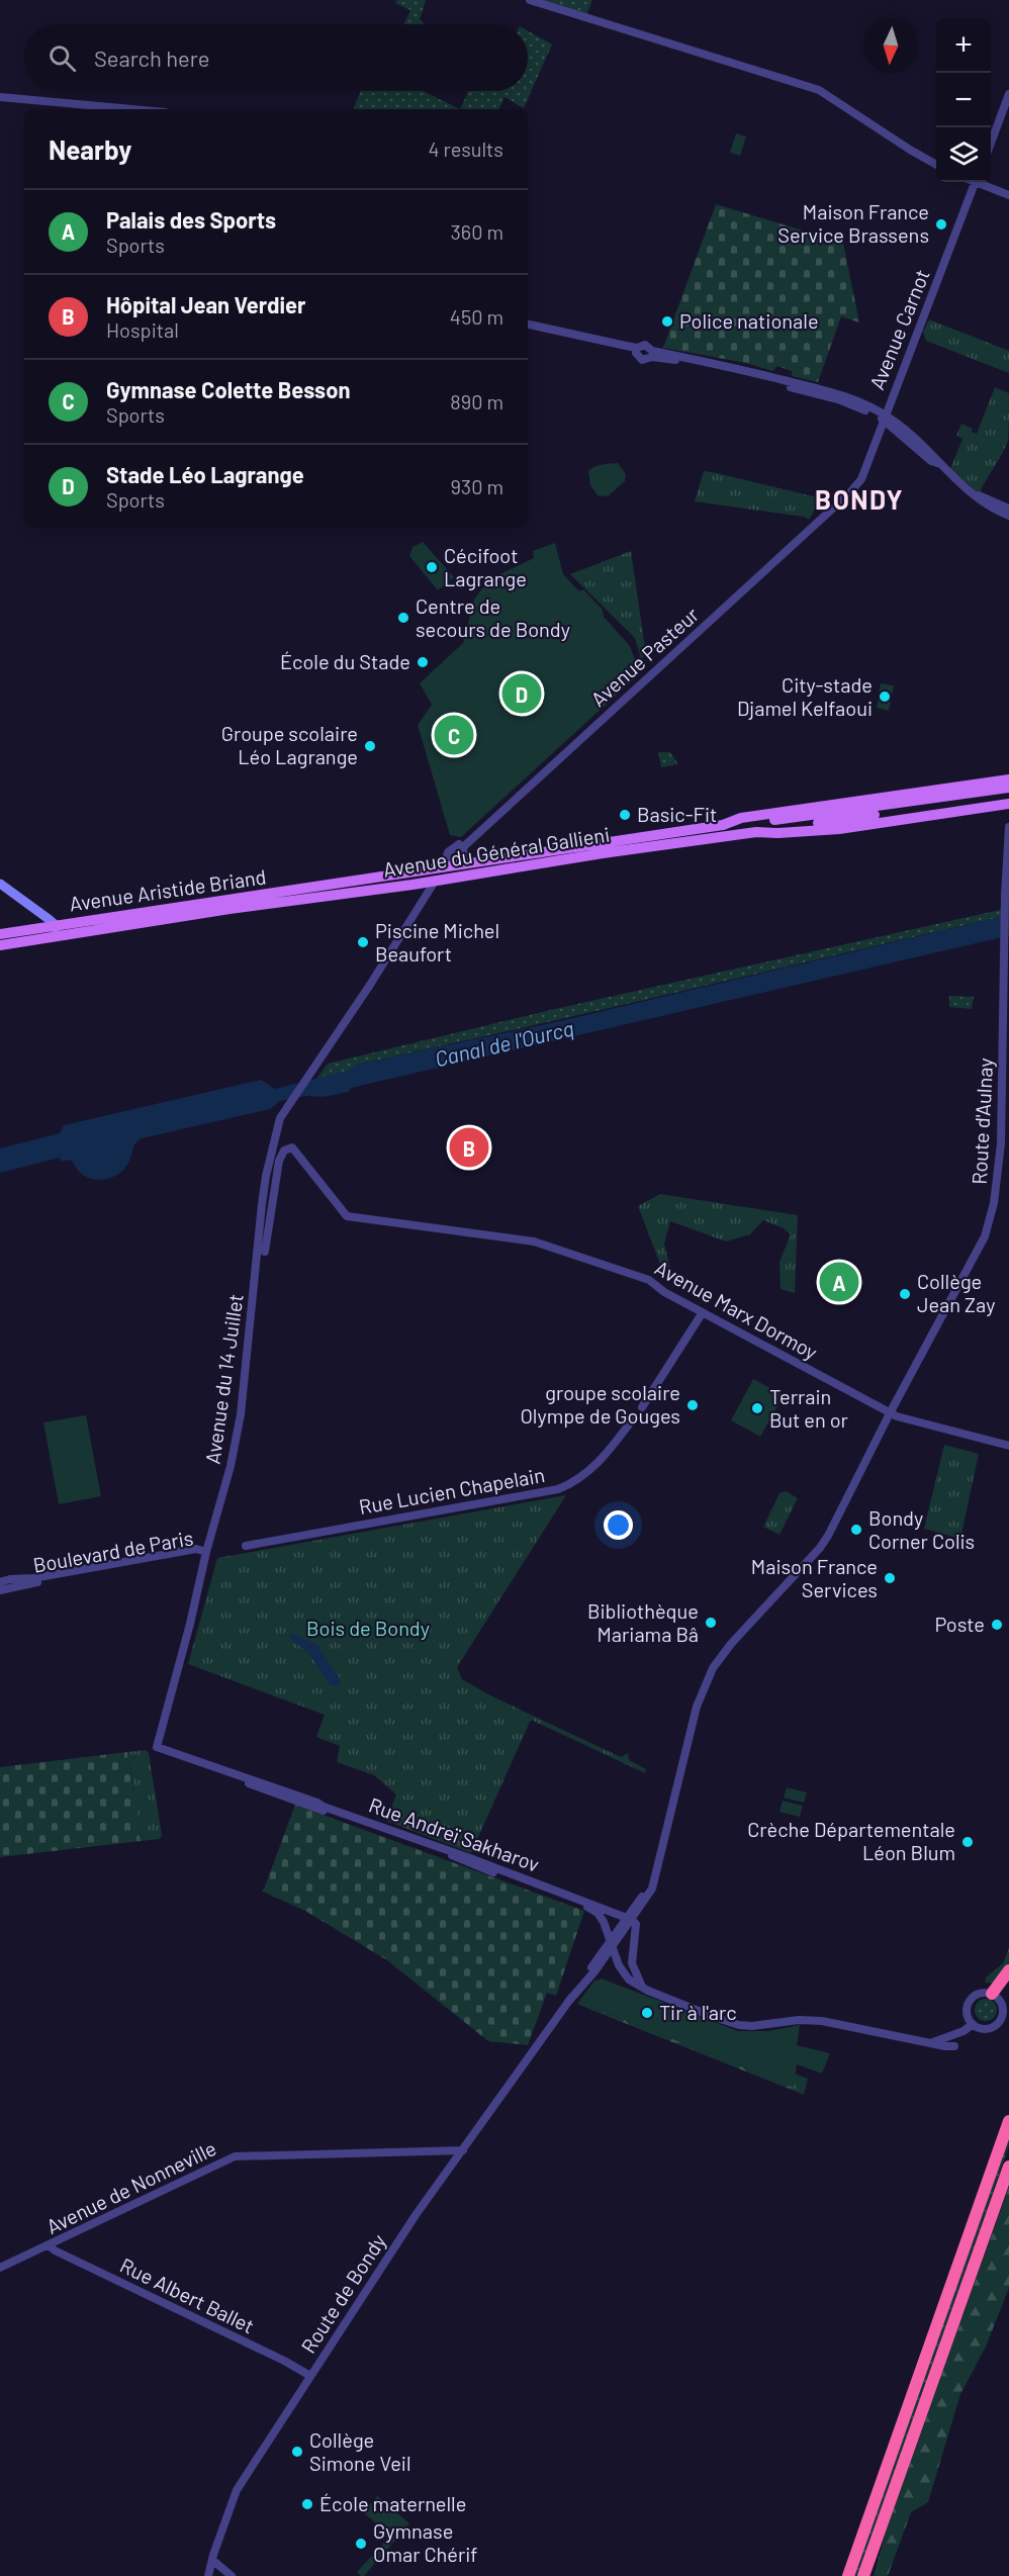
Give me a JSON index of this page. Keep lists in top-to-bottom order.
{
  "streets": {
    "main road": ["Avenue du Général Gallieni", "Avenue Aristide Briand"],
    "street": [
      "Avenue Carnot",
      "Avenue Pasteur",
      "Route d'Aulnay",
      "Avenue Marx Dormoy",
      "Avenue du 14 Juillet",
      "Rue Lucien Chapelain",
      "Boulevard de Paris",
      "Rue Andreï Sakharov",
      "Avenue de Nonneville",
      "Route de Bondy",
      "Rue Albert Ballet"
    ]
  },
  "crossings": [
    ["Avenue Carnot", "Avenue Pasteur"],
    ["Avenue Pasteur", "Avenue du Général Gallieni"],
    ["Avenue Pasteur", "Avenue du 14 Juillet"],
    ["Avenue du Général Gallieni", "Avenue Aristide Briand"],
    ["Avenue du Général Gallieni", "Avenue du 14 Juillet"],
    ["Route d'Aulnay", "Avenue Marx Dormoy"],
    ["Route d'Aulnay", "Route de Bondy"],
    ["Avenue du 14 Juillet", "Boulevard de Paris"],
    ["Avenue du 14 Juillet", "Rue Andreï Sakharov"],
    ["Rue Andreï Sakharov", "Route de Bondy"],
    ["Avenue de Nonneville", "Route de Bondy"],
    ["Avenue de Nonneville", "Rue Albert Ballet"],
    ["Route de Bondy", "Rue Albert Ballet"]
  ],
  "districts": ["BONDY"],
  "water": ["Canal de l'Ourcq"],
  "parks": ["Bois de Bondy"],
  "places": [
    "Maison France Service Brassens",
    "Police nationale",
    "Cécifoot Lagrange",
    "Centre de secours de Bondy",
    "École du Stade",
    "City-stade Djamel Kelfaoui",
    "Groupe scolaire Léo Lagrange",
    "Basic-Fit",
    "Piscine Michel Beaufort",
    "Collège Jean Zay",
    "groupe scolaire Olympe de Gouges",
    "Terrain But en or",
    "Bondy Corner Colis",
    "Maison France Services",
    "Bibliothèque Mariama Bâ",
    "Poste",
    "Crèche Départementale Léon Blum",
    "Tir à l'arc",
    "Collège Simone Veil",
    "École maternelle",
    "Gymnase Omar Chérif"
  ],
  "north": "bottom",
  "page": {
    "map_buttons": ["+", "−"],
    "search": "Search here",
    "heading": ["Nearby", "4 results"],
    "list": [
      {
        "mark": "A",
        "name": "Palais des Sports",
        "note": "Sports",
        "value": "360 m"
      },
      {
        "mark": "B",
        "name": "Hôpital Jean Verdier",
        "note": "Hospital",
        "value": "450 m"
      },
      {
        "mark": "C",
        "name": "Gymnase Colette Besson",
        "note": "Sports",
        "value": "890 m"
      },
      {
        "mark": "D",
        "name": "Stade Léo Lagrange",
        "note": "Sports",
        "value": "930 m"
      }
    ],
    "pins": [
      "D",
      "C",
      "B",
      "A"
    ]
  }
}
